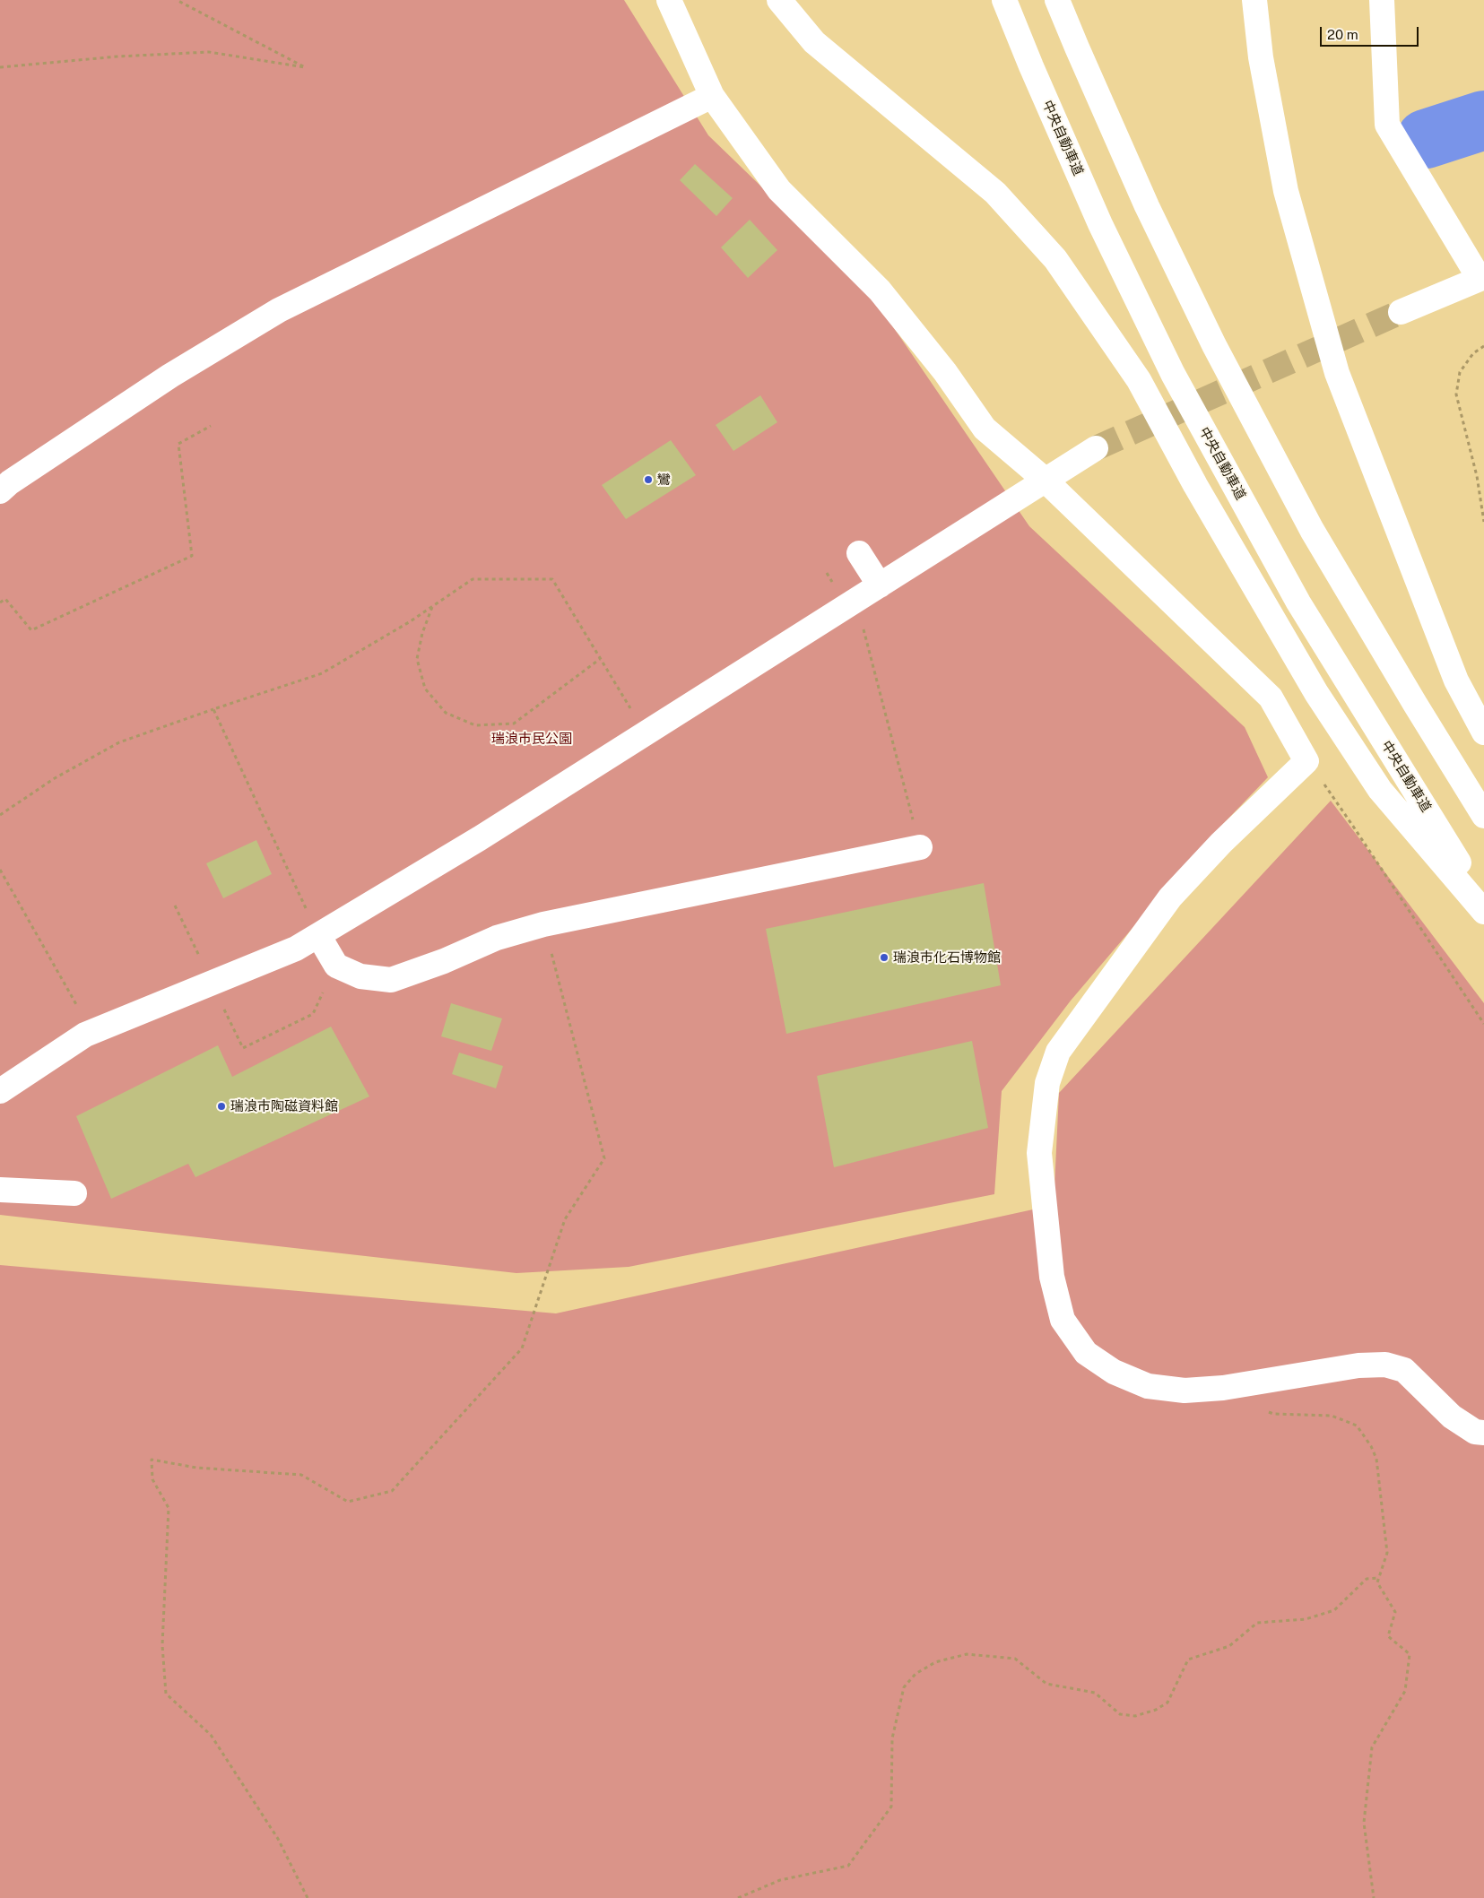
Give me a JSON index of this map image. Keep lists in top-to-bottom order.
{
  "streets": {
    "main road": ["中央自動車道"]
  },
  "parks": ["瑞浪市民公園"],
  "places": ["鸞", "瑞浪市化石博物館", "瑞浪市陶磁資料館"],
  "scale_bar": "20 m"
}
